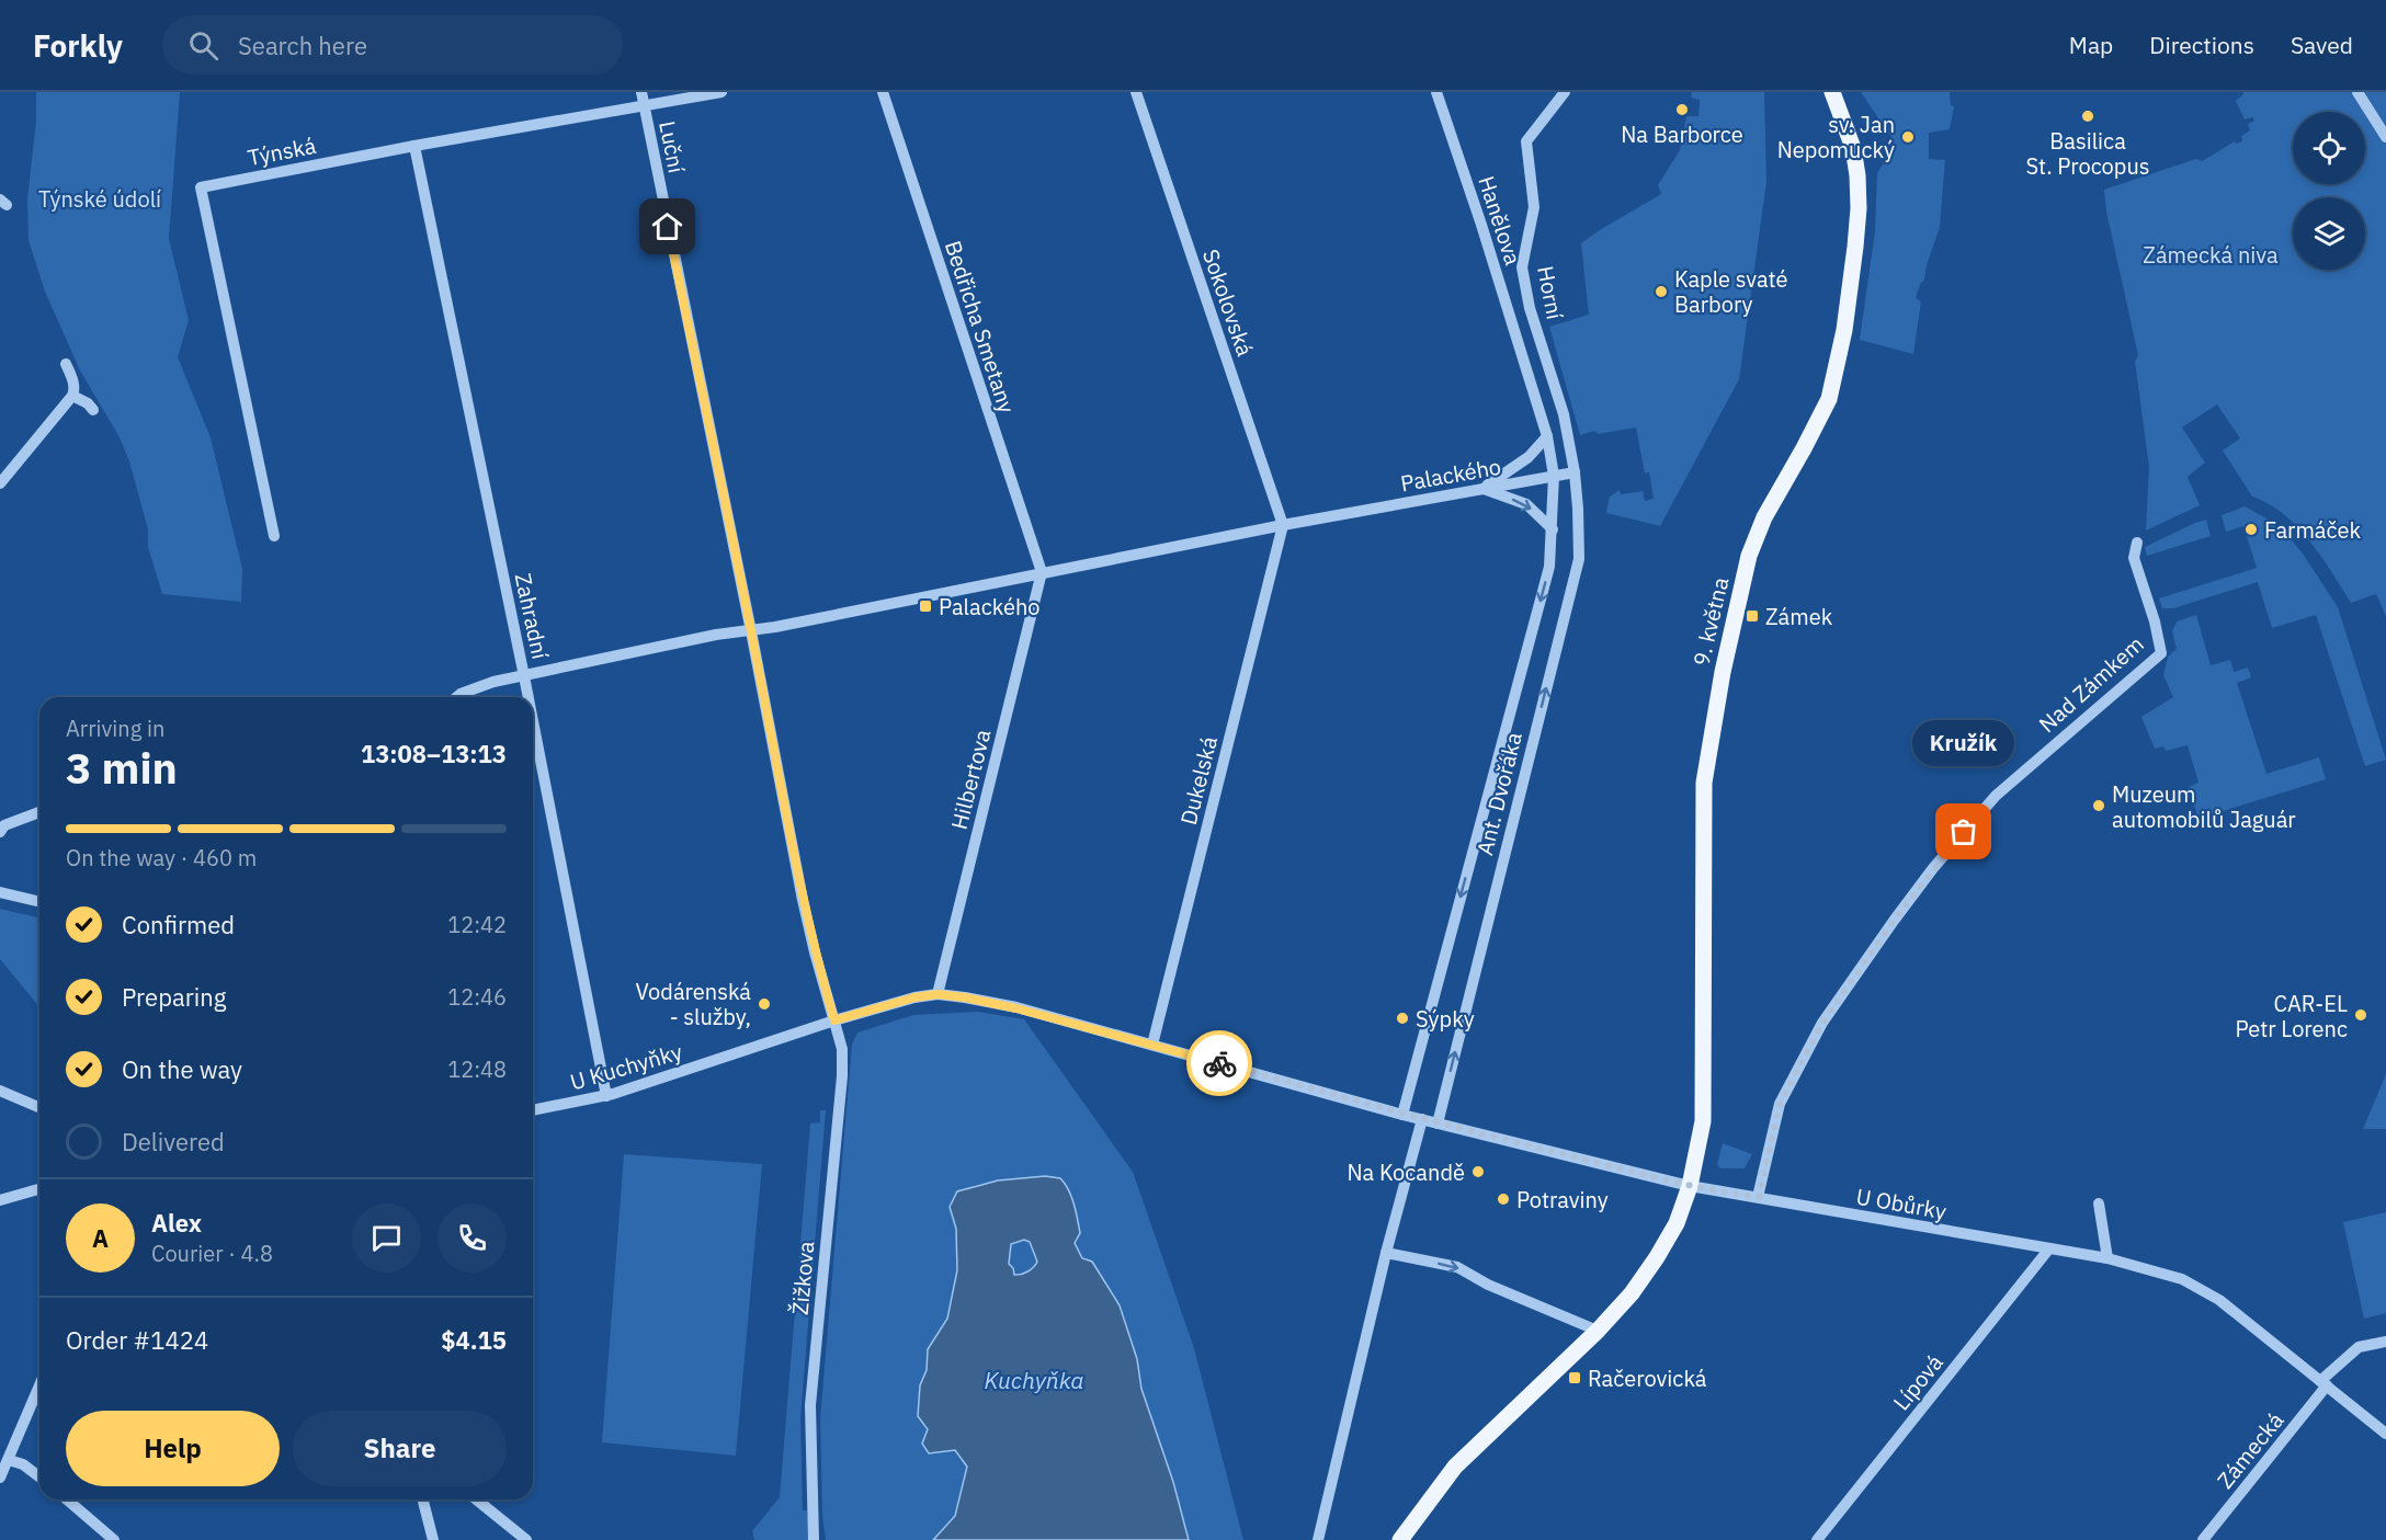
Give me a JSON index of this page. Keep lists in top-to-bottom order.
{
  "streets": {
    "main road": ["9. května"],
    "street": [
      "Luční",
      "Týnská",
      "Hanělova",
      "Horní",
      "Sokolovská",
      "Bedřicha Smetany",
      "Palackého",
      "Zahradní",
      "Nad Zámkem",
      "Hilbertova",
      "Dukelská",
      "Ant. Dvořáka",
      "U Kuchyňky",
      "U Obůrky",
      "Žižkova",
      "Lípová",
      "Zámecká"
    ]
  },
  "crossings": [
    ["Luční", "Týnská"],
    ["Luční", "Palackého"],
    ["Luční", "U Kuchyňky"],
    ["Luční", "Žižkova"],
    ["Týnská", "Zahradní"],
    ["Hanělova", "Palackého"],
    ["Hanělova", "Ant. Dvořáka"],
    ["Horní", "Palackého"],
    ["Horní", "Ant. Dvořáka"],
    ["Sokolovská", "Palackého"],
    ["Sokolovská", "Dukelská"],
    ["Bedřicha Smetany", "Palackého"],
    ["Bedřicha Smetany", "Hilbertova"],
    ["Palackého", "Zahradní"],
    ["Palackého", "Hilbertova"],
    ["Palackého", "Dukelská"],
    ["Palackého", "Ant. Dvořáka"],
    ["Zahradní", "U Kuchyňky"],
    ["9. května", "U Kuchyňky"],
    ["9. května", "U Obůrky"],
    ["Nad Zámkem", "U Obůrky"],
    ["Hilbertova", "U Kuchyňky"],
    ["Dukelská", "U Kuchyňky"],
    ["Ant. Dvořáka", "U Kuchyňky"],
    ["U Kuchyňky", "U Obůrky"],
    ["U Kuchyňky", "Žižkova"],
    ["U Obůrky", "Lípová"],
    ["U Obůrky", "Zámecká"]
  ],
  "water": ["Kuchyňka"],
  "parks": ["Týnské údolí", "Zámecká niva"],
  "places": {
    "other": [
      "Na Barborce",
      "Basilica St. Procopus",
      "sv. Jan Nepomucký",
      "Kaple svaté Barbory",
      "Farmáček",
      "Muzeum automobilů Jaguár",
      "Kružík",
      "Vodárenská - služby,",
      "CAR-EL Petr Lorenc",
      "Sýpky",
      "Na Kocandě",
      "Potraviny"
    ],
    "transit": ["Palackého", "Zámek", "Račerovická"]
  },
  "page": {
    "header": "Forkly",
    "search": "Search here",
    "nav": ["Map", "Directions", "Saved"],
    "heading": ["3 min", "Arriving in", "13:08–13:13"],
    "panel": [
      "Alex",
      "Courier · 4.8",
      "Order #1424",
      "$4.15"
    ],
    "bubble": "Kružík",
    "bar": "On the way · 460 m",
    "list": [
      ["Confirmed", "12:42"],
      ["Preparing", "12:46"],
      ["On the way", "12:48"],
      "Delivered"
    ],
    "round": "A",
    "buttons": ["Help", "Share"]
  }
}
